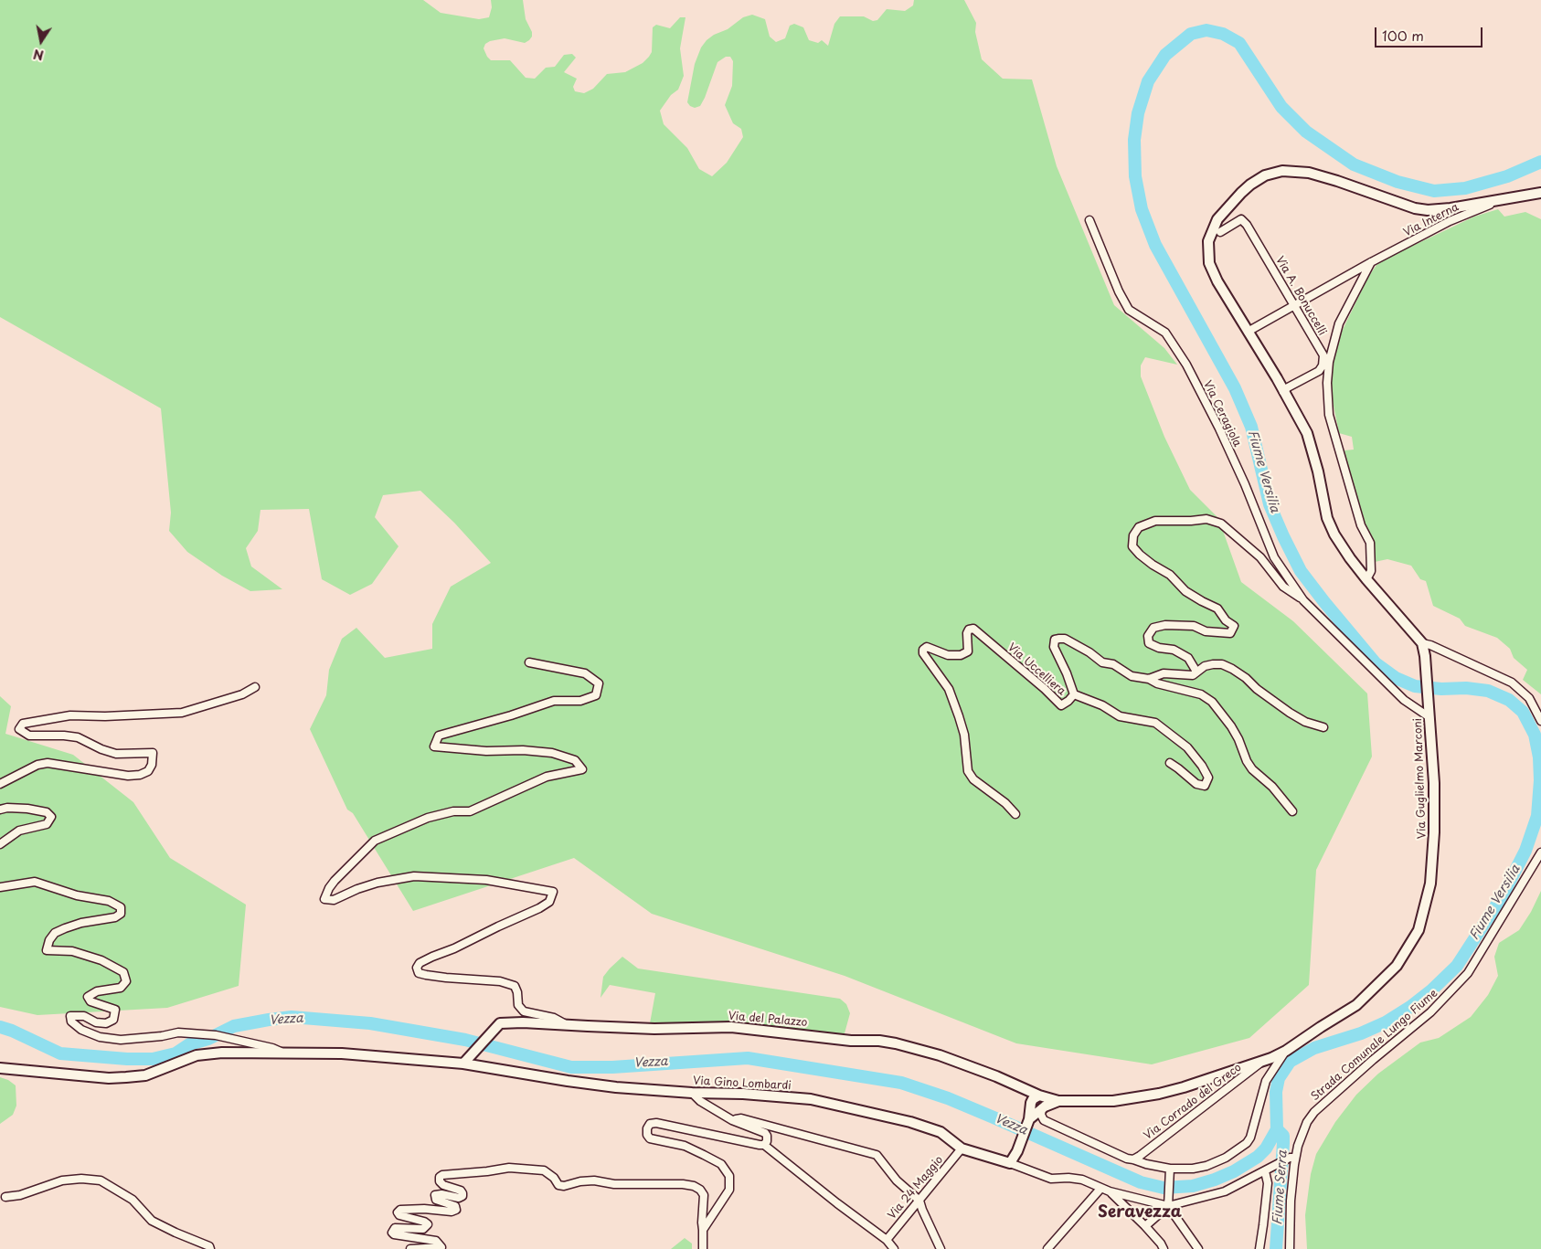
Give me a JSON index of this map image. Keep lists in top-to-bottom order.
{
  "streets": {
    "main road": ["Via Guglielmo Marconi", "Via del Palazzo", "Via Gino Lombardi"],
    "street": [
      "Via Interna",
      "Via A. Bonuccelli",
      "Via Ceragiola",
      "Via Uccelliera",
      "Strada Comunale Lungo Fiume",
      "Via Corrado del Greco",
      "Via 24 Maggio"
    ]
  },
  "crossings": [
    ["Via Interna", "Via A. Bonuccelli"],
    ["Via Ceragiola", "Via Guglielmo Marconi"],
    ["Via Guglielmo Marconi", "Via del Palazzo"],
    ["Via Guglielmo Marconi", "Via Corrado del Greco"],
    ["Via del Palazzo", "Via Gino Lombardi"],
    ["Via Gino Lombardi", "Via 24 Maggio"]
  ],
  "districts": ["Seravezza"],
  "water": ["Fiume Versilia", "Vezza", "Fiume Serra"],
  "scale_bar": "100 m",
  "north": "bottom"
}
